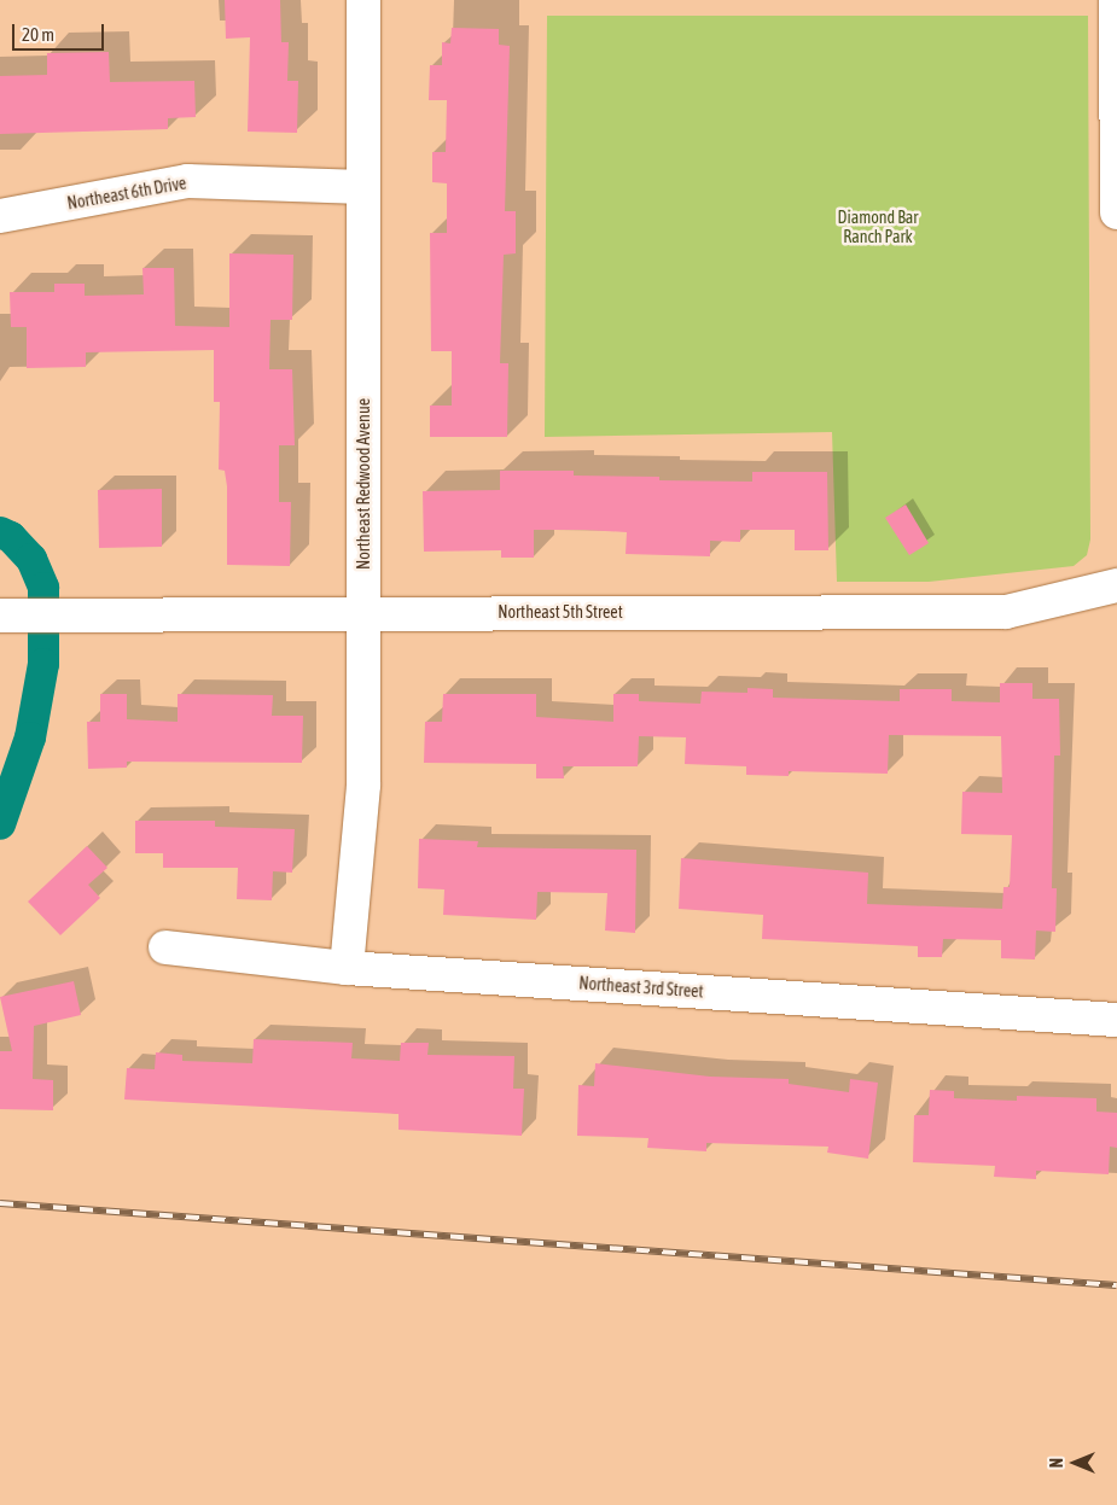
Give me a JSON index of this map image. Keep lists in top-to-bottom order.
{
  "streets": {
    "street": [
      "Northeast 6th Drive",
      "Northeast Redwood Avenue",
      "Northeast 5th Street",
      "Northeast 3rd Street"
    ]
  },
  "crossings": [
    ["Northeast 6th Drive", "Northeast Redwood Avenue"],
    ["Northeast Redwood Avenue", "Northeast 5th Street"],
    ["Northeast Redwood Avenue", "Northeast 3rd Street"]
  ],
  "parks": ["Diamond Bar Ranch Park"],
  "scale_bar": "20 m",
  "north": "left"
}
